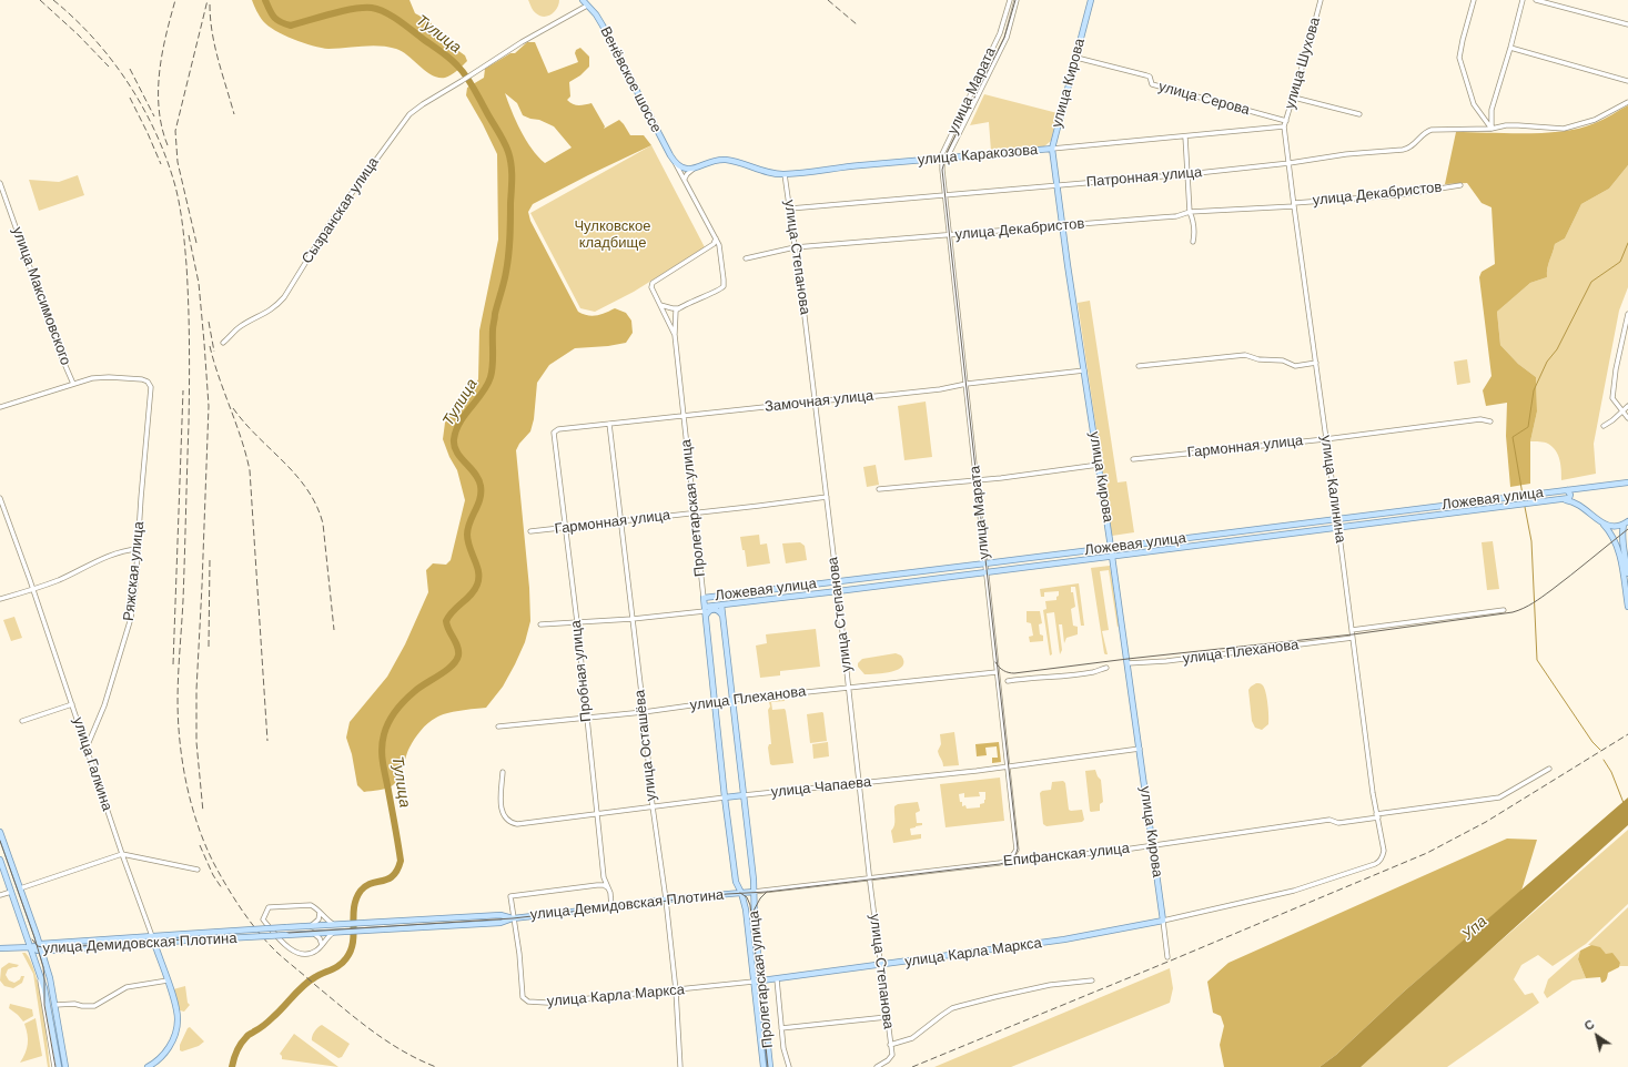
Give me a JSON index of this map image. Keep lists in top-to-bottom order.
{
  "streets": {
    "main road": [
      "Венёвское шоссе",
      "улица Кирова",
      "улица Каракозова",
      "улица Степанова",
      "улица Калинина",
      "Ложевая улица",
      "Пролетарская улица",
      "улица Плеханова",
      "улица Галкина",
      "улица Чапаева",
      "улица Демидовская Плотина",
      "улица Карла Маркса"
    ],
    "street": [
      "улица Шухова",
      "улица Марата",
      "улица Серова",
      "Патронная улица",
      "улица Декабристов",
      "Сызранская улица",
      "улица Максимовского",
      "Замочная улица",
      "Гармонная улица",
      "Ряжская улица",
      "Пробная улица",
      "улица Осташёва",
      "Епифанская улица"
    ]
  },
  "crossings": [
    ["улица Шухова", "улица Серова"],
    ["улица Шухова", "улица Каракозова"],
    ["улица Шухова", "улица Калинина"],
    ["Венёвское шоссе", "улица Каракозова"],
    ["Венёвское шоссе", "Сызранская улица"],
    ["улица Кирова", "улица Серова"],
    ["улица Кирова", "улица Каракозова"],
    ["улица Кирова", "Патронная улица"],
    ["улица Кирова", "улица Декабристов"],
    ["улица Кирова", "Замочная улица"],
    ["улица Кирова", "Ложевая улица"],
    ["улица Кирова", "улица Плеханова"],
    ["улица Кирова", "улица Чапаева"],
    ["улица Кирова", "Епифанская улица"],
    ["улица Кирова", "улица Карла Маркса"],
    ["улица Марата", "улица Каракозова"],
    ["улица Марата", "Патронная улица"],
    ["улица Марата", "улица Декабристов"],
    ["улица Марата", "Замочная улица"],
    ["улица Марата", "Ложевая улица"],
    ["улица Марата", "улица Плеханова"],
    ["улица Марата", "улица Чапаева"],
    ["улица Марата", "Епифанская улица"],
    ["улица Каракозова", "улица Степанова"],
    ["улица Каракозова", "улица Калинина"],
    ["Патронная улица", "улица Степанова"],
    ["Патронная улица", "улица Калинина"],
    ["улица Декабристов", "улица Степанова"],
    ["улица Декабристов", "улица Калинина"],
    ["улица Степанова", "Замочная улица"],
    ["улица Степанова", "Гармонная улица"],
    ["улица Степанова", "Ложевая улица"],
    ["улица Степанова", "улица Плеханова"],
    ["улица Степанова", "улица Чапаева"],
    ["улица Степанова", "Епифанская улица"],
    ["улица Степанова", "улица Карла Маркса"],
    ["улица Максимовского", "Ряжская улица"],
    ["Замочная улица", "Пролетарская улица"],
    ["Замочная улица", "Пробная улица"],
    ["Замочная улица", "улица Осташёва"],
    ["Гармонная улица", "улица Калинина"],
    ["Гармонная улица", "Пролетарская улица"],
    ["Гармонная улица", "Пробная улица"],
    ["Гармонная улица", "улица Осташёва"],
    ["улица Калинина", "Ложевая улица"],
    ["улица Калинина", "улица Плеханова"],
    ["улица Калинина", "Епифанская улица"],
    ["улица Калинина", "улица Карла Маркса"],
    ["Ложевая улица", "Пролетарская улица"],
    ["Ложевая улица", "Пробная улица"],
    ["Ложевая улица", "улица Осташёва"],
    ["Пролетарская улица", "улица Плеханова"],
    ["Пролетарская улица", "улица Чапаева"],
    ["Пролетарская улица", "Епифанская улица"],
    ["Пролетарская улица", "улица Демидовская Плотина"],
    ["Пролетарская улица", "улица Карла Маркса"],
    ["Ряжская улица", "улица Галкина"],
    ["улица Плеханова", "Пробная улица"],
    ["улица Плеханова", "улица Осташёва"],
    ["Пробная улица", "улица Чапаева"],
    ["Пробная улица", "улица Демидовская Плотина"],
    ["улица Осташёва", "улица Чапаева"],
    ["улица Осташёва", "улица Демидовская Плотина"],
    ["улица Осташёва", "улица Карла Маркса"],
    ["улица Галкина", "улица Демидовская Плотина"],
    ["улица Демидовская Плотина", "улица Карла Маркса"]
  ],
  "water": ["Тулица", "Упа"],
  "parks": ["Чулковское кладбище"],
  "north": "top left"
}
